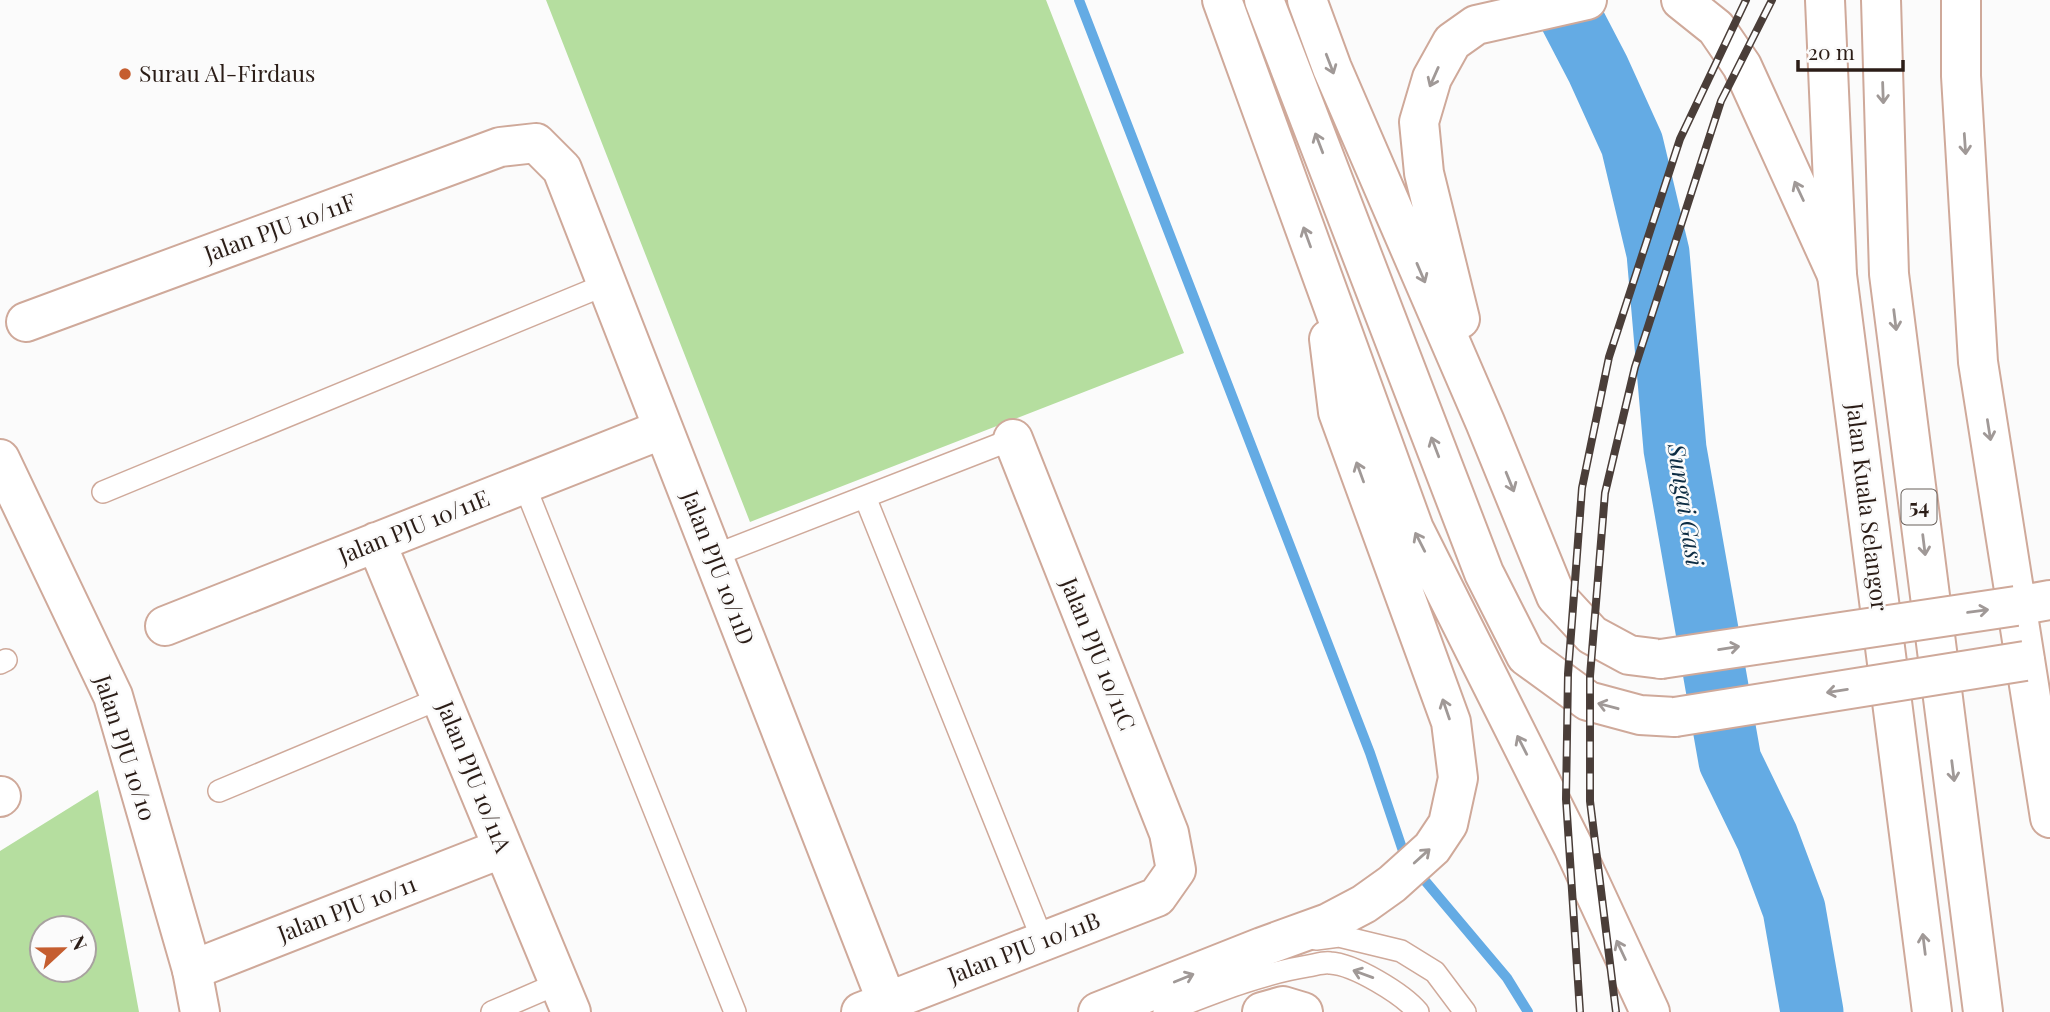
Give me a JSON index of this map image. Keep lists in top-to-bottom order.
{
  "streets": {
    "main road": [
      "Jalan PJU 10/11F",
      "Jalan Kuala Selangor",
      "54",
      "Jalan PJU 10/11E",
      "Jalan PJU 10/11D",
      "Jalan PJU 10/11C",
      "Jalan PJU 10/10",
      "Jalan PJU 10/11A",
      "Jalan PJU 10/11",
      "Jalan PJU 10/11B"
    ]
  },
  "crossings": [
    ["Jalan PJU 10/11F", "Jalan PJU 10/11D"],
    ["Jalan PJU 10/11E", "Jalan PJU 10/11D"],
    ["Jalan PJU 10/11E", "Jalan PJU 10/11A"],
    ["Jalan PJU 10/11D", "Jalan PJU 10/11B"],
    ["Jalan PJU 10/11C", "Jalan PJU 10/11B"],
    ["Jalan PJU 10/10", "Jalan PJU 10/11"],
    ["Jalan PJU 10/11A", "Jalan PJU 10/11"]
  ],
  "water": ["Sungai Gasi"],
  "places": ["Surau Al-Firdaus"],
  "scale_bar": "20 m",
  "north": "right"
}
